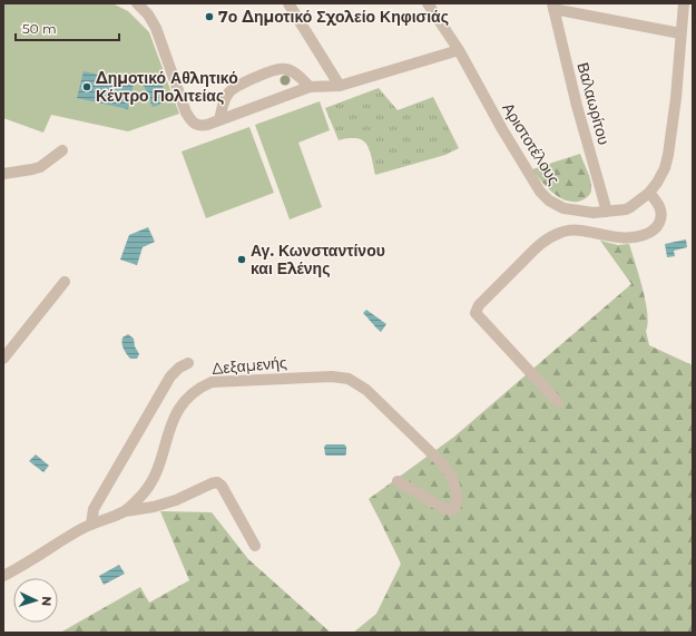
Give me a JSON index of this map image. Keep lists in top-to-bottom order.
{
  "streets": {
    "street": ["Βαλαωρίτου", "Αριστοτέλους", "Δεξαμενής"]
  },
  "crossings": [
    ["Βαλαωρίτου", "Αριστοτέλους"]
  ],
  "places": ["7ο Δημοτικό Σχολείο Κηφισιάς", "Δημοτικό Αθλητικό Κέντρο Πολιτείας", "Αγ. Κωνσταντίνου και Ελένης"],
  "scale_bar": "50 m",
  "north": "right"
}
